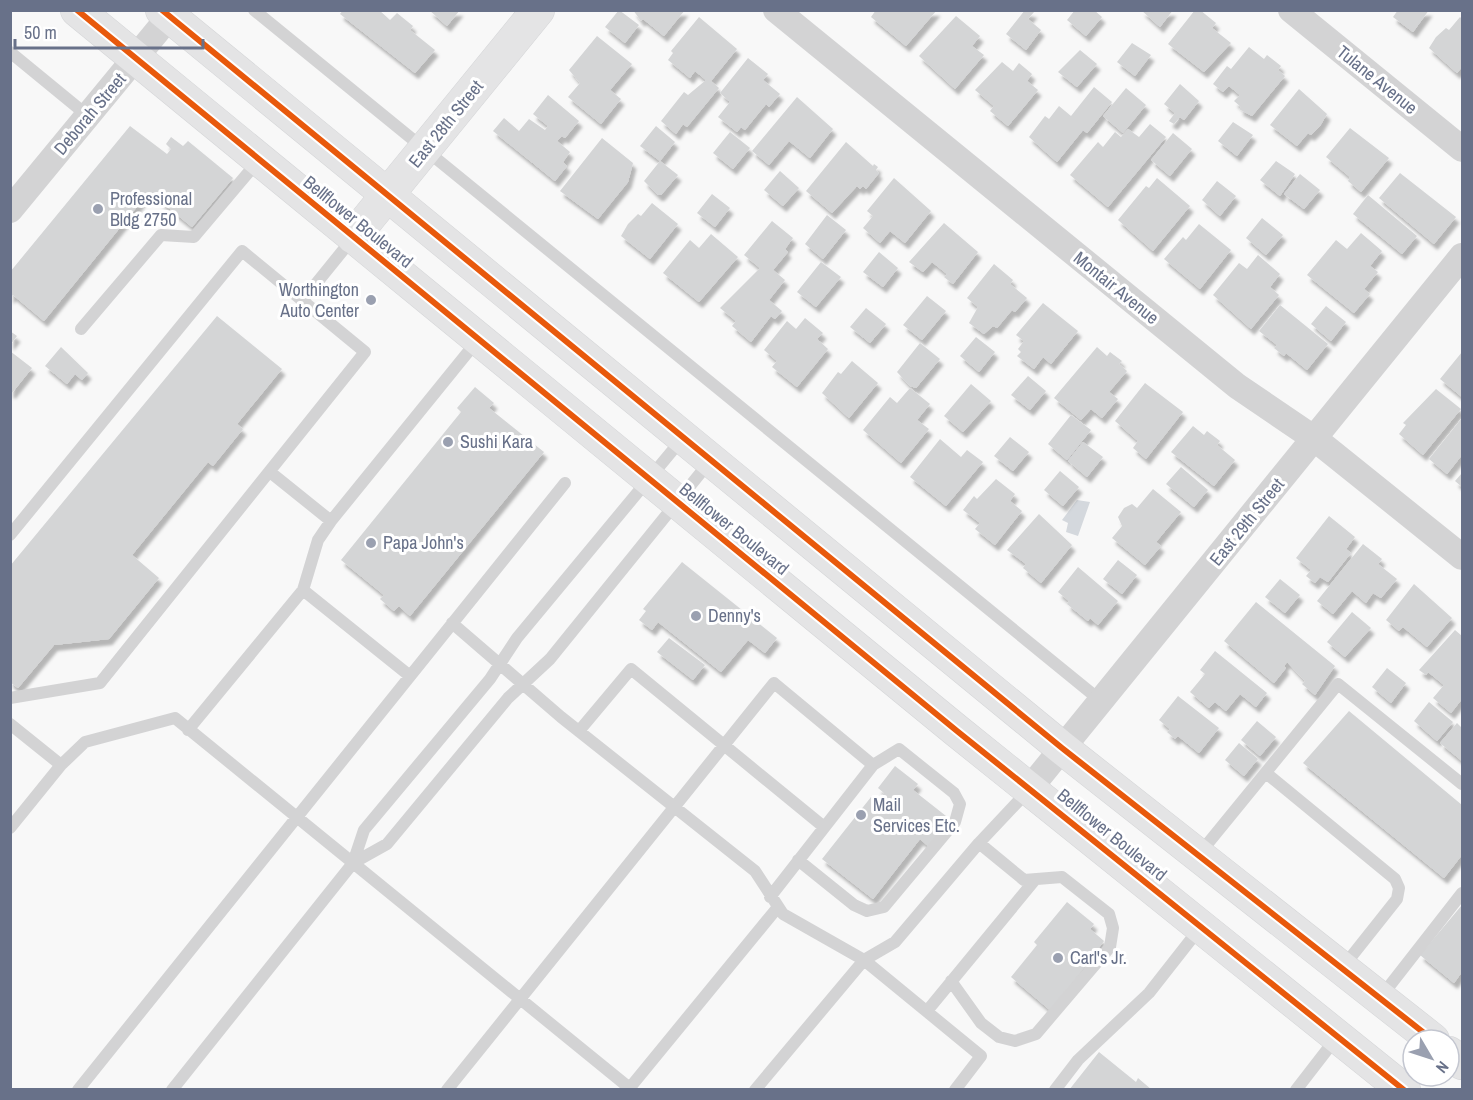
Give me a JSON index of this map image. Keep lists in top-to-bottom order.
{
  "streets": {
    "main road": ["East 28th Street", "Bellflower Boulevard"],
    "street": [
      "Tulane Avenue",
      "Deborah Street",
      "Montair Avenue",
      "East 29th Street"
    ]
  },
  "crossings": [
    ["Deborah Street", "Bellflower Boulevard"],
    ["East 28th Street", "Bellflower Boulevard"],
    ["Bellflower Boulevard", "East 29th Street"],
    ["Montair Avenue", "East 29th Street"]
  ],
  "places": [
    "Professional Bldg 2750",
    "Worthington Auto Center",
    "Sushi Kara",
    "Papa John's",
    "Denny's",
    "Mail Services Etc.",
    "Carl's Jr."
  ],
  "scale_bar": "50 m",
  "north": "bottom right"
}
